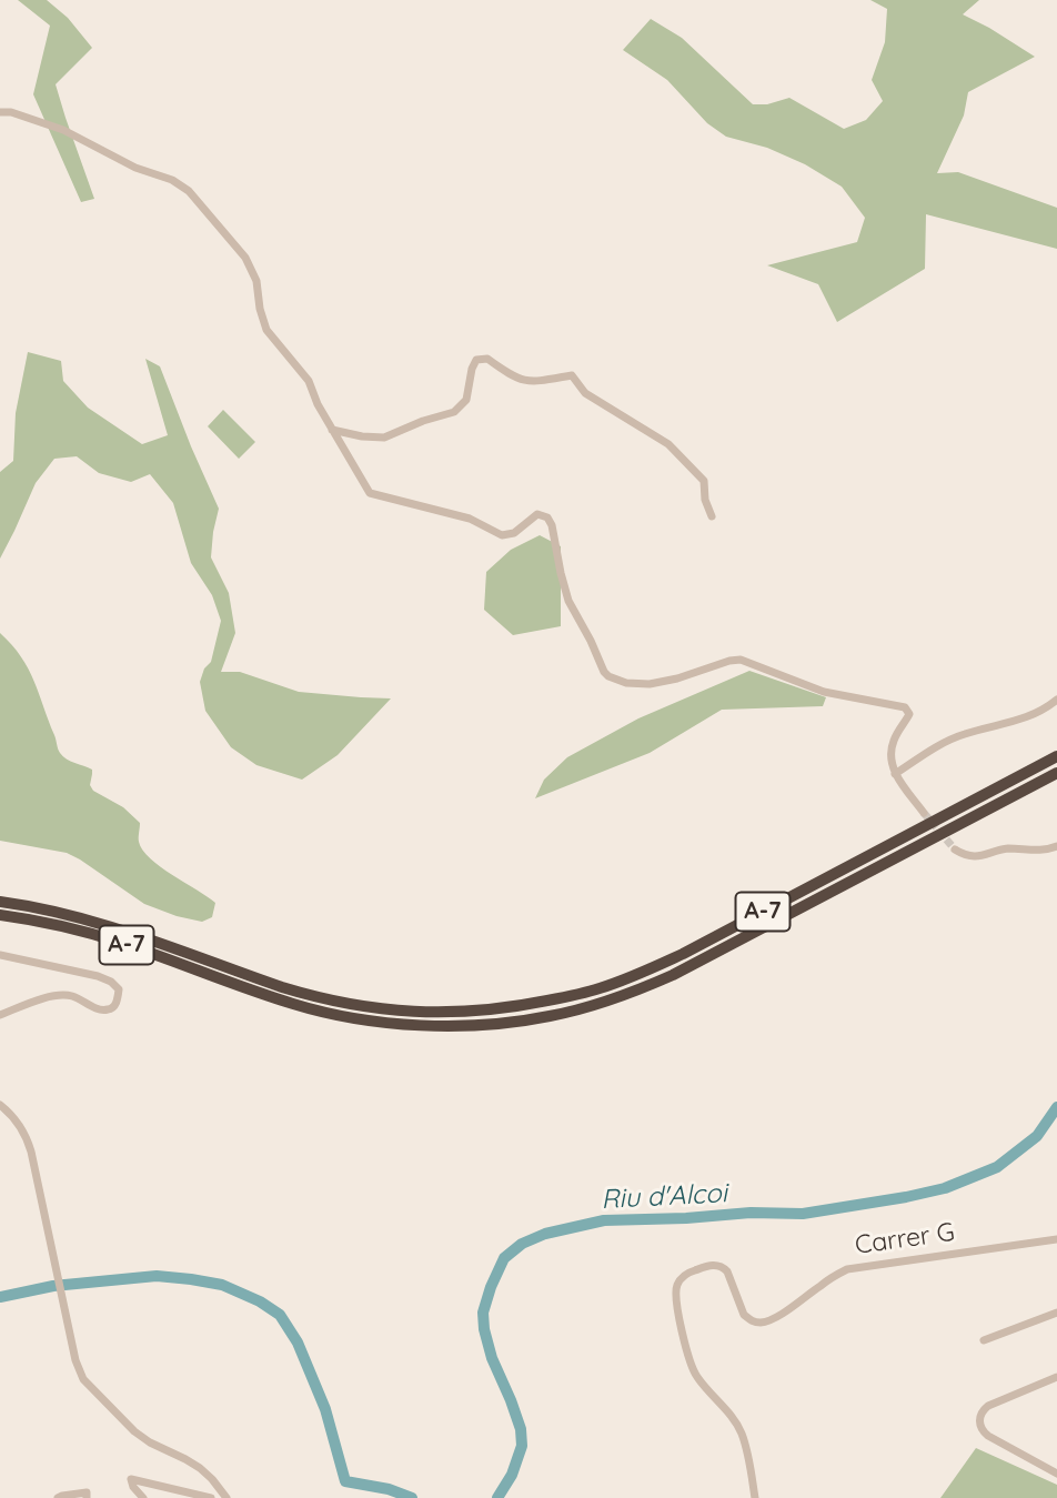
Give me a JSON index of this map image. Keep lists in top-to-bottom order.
{
  "streets": {
    "highway": ["A-7"],
    "street": ["Carrer G"]
  },
  "water": ["Riu d'Alcoi"]
}
